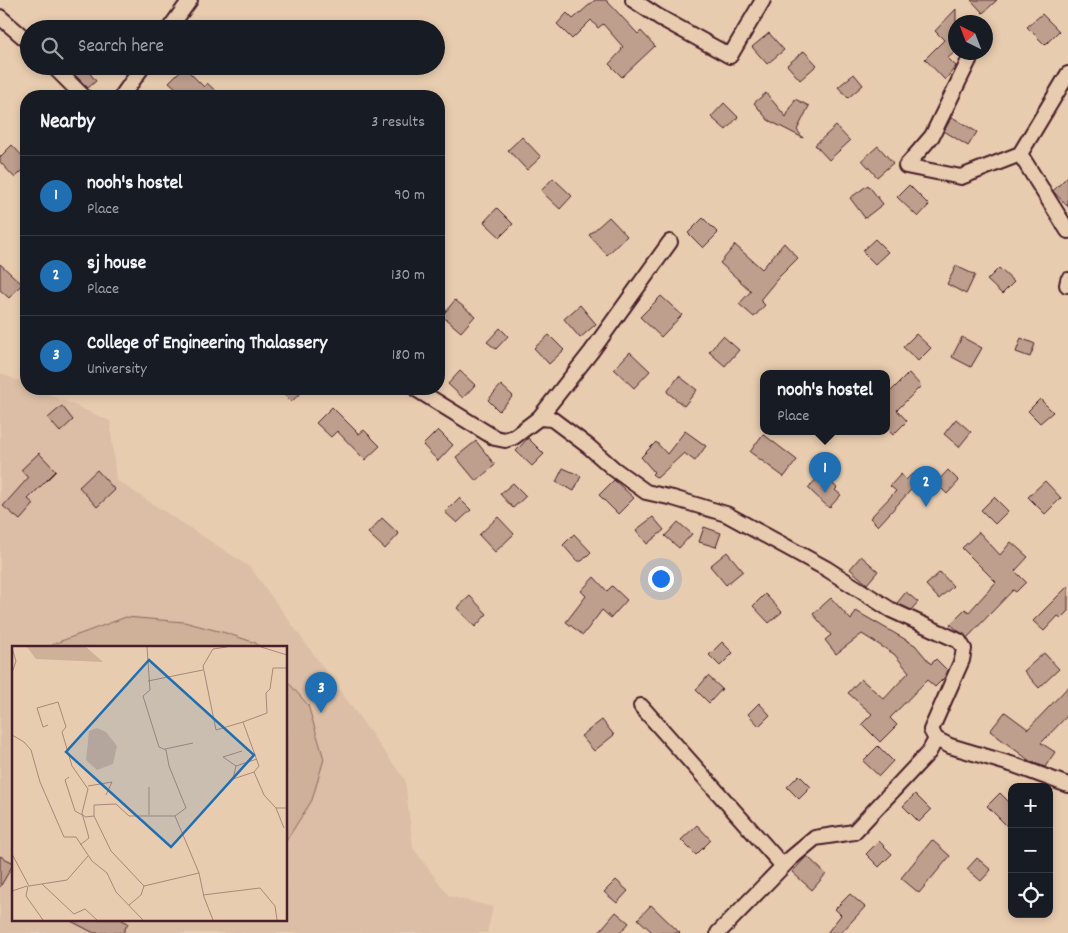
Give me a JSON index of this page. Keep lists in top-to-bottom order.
{
  "north": "top left",
  "page": {
    "search": "Search here",
    "heading": ["Nearby", "3 results"],
    "list": [
      {
        "mark": "1",
        "name": "nooh's hostel",
        "note": "Place",
        "value": "90 m"
      },
      {
        "mark": "2",
        "name": "sj house",
        "note": "Place",
        "value": "130 m"
      },
      {
        "mark": "3",
        "name": "College of Engineering Thalassery",
        "note": "University",
        "value": "180 m"
      }
    ],
    "popup": ["nooh's hostel", "Place"],
    "pins": ["1", "2", "3"],
    "map_buttons": ["+", "−"]
  }
}
